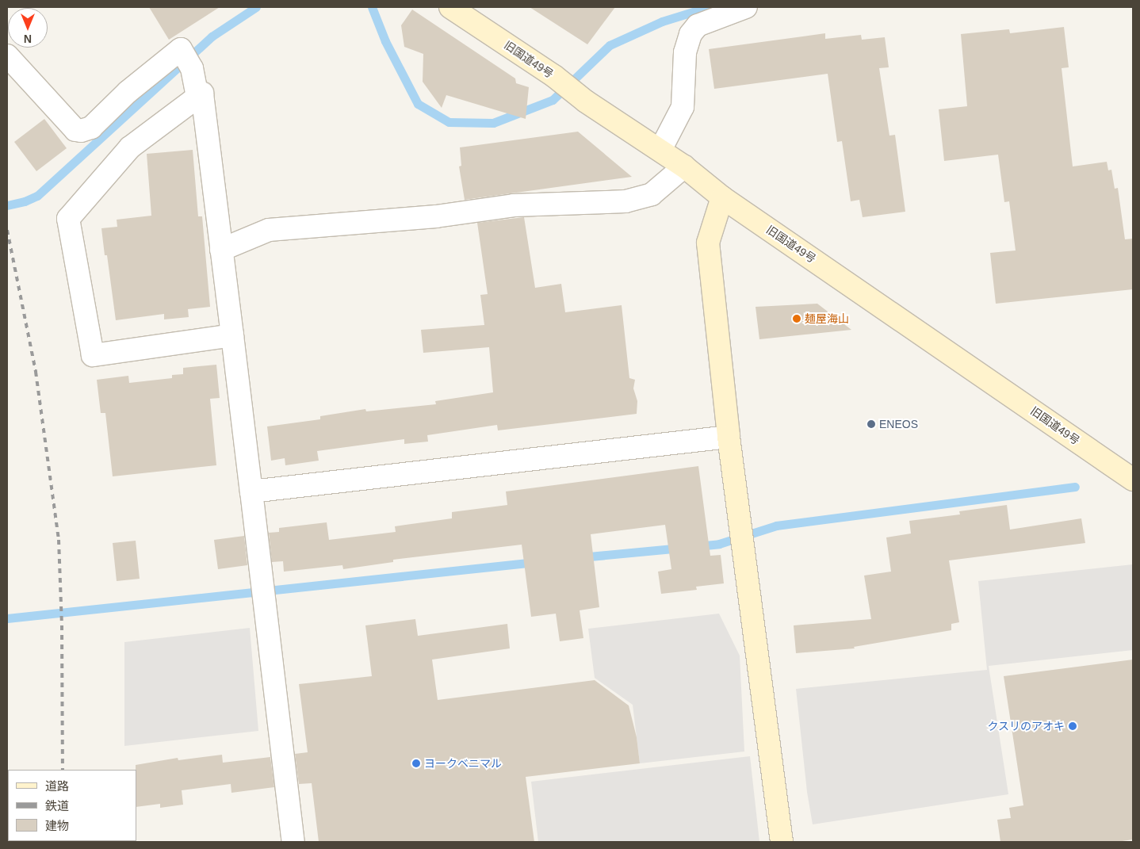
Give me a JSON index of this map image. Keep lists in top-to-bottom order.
{
  "streets": {
    "street": ["旧国道49号"]
  },
  "places": [
    "麺屋海山",
    "ENEOS",
    "クスリのアオキ",
    "ヨークベニマル"
  ],
  "legend": ["道路", "鉄道", "建物"],
  "north": "bottom"
}
